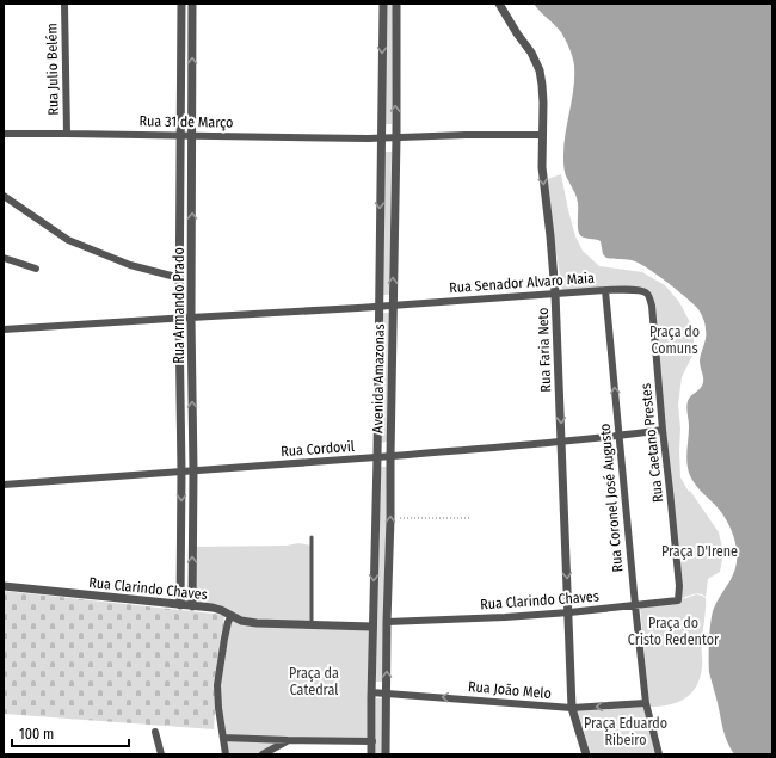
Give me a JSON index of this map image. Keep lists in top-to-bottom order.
{
  "streets": {
    "street": [
      "Rua Julio Belém",
      "Rua 31 de Março",
      "Rua Senador Alvaro Maia",
      "Rua Armando Prado",
      "Rua Faria Neto",
      "Avenida Amazonas",
      "Rua Caetano Prestes",
      "Rua Cordovil",
      "Rua Coronel José Augusto",
      "Rua Clarindo Chaves",
      "Rua João Melo"
    ]
  },
  "crossings": [
    ["Rua Julio Belém", "Rua 31 de Março"],
    ["Rua 31 de Março", "Rua Armando Prado"],
    ["Rua 31 de Março", "Avenida Amazonas"],
    ["Rua Senador Alvaro Maia", "Rua Armando Prado"],
    ["Rua Senador Alvaro Maia", "Rua Faria Neto"],
    ["Rua Senador Alvaro Maia", "Avenida Amazonas"],
    ["Rua Senador Alvaro Maia", "Rua Caetano Prestes"],
    ["Rua Senador Alvaro Maia", "Rua Coronel José Augusto"],
    ["Rua Armando Prado", "Rua Cordovil"],
    ["Rua Armando Prado", "Rua Clarindo Chaves"],
    ["Rua Faria Neto", "Rua Cordovil"],
    ["Rua Faria Neto", "Rua Clarindo Chaves"],
    ["Rua Faria Neto", "Rua João Melo"],
    ["Avenida Amazonas", "Rua Cordovil"],
    ["Avenida Amazonas", "Rua Clarindo Chaves"],
    ["Avenida Amazonas", "Rua João Melo"],
    ["Rua Caetano Prestes", "Rua Cordovil"],
    ["Rua Caetano Prestes", "Rua Clarindo Chaves"],
    ["Rua Cordovil", "Rua Coronel José Augusto"],
    ["Rua Coronel José Augusto", "Rua Clarindo Chaves"],
    ["Rua Coronel José Augusto", "Rua João Melo"]
  ],
  "one_way": ["Rua Faria Neto", "Rua João Melo"],
  "parks": [
    "Praça do Comuns",
    "Praça D'Irene",
    "Praça do Cristo Redentor",
    "Praça da Catedral",
    "Praça Eduardo Ribeiro"
  ],
  "scale_bar": "100 m"
}
